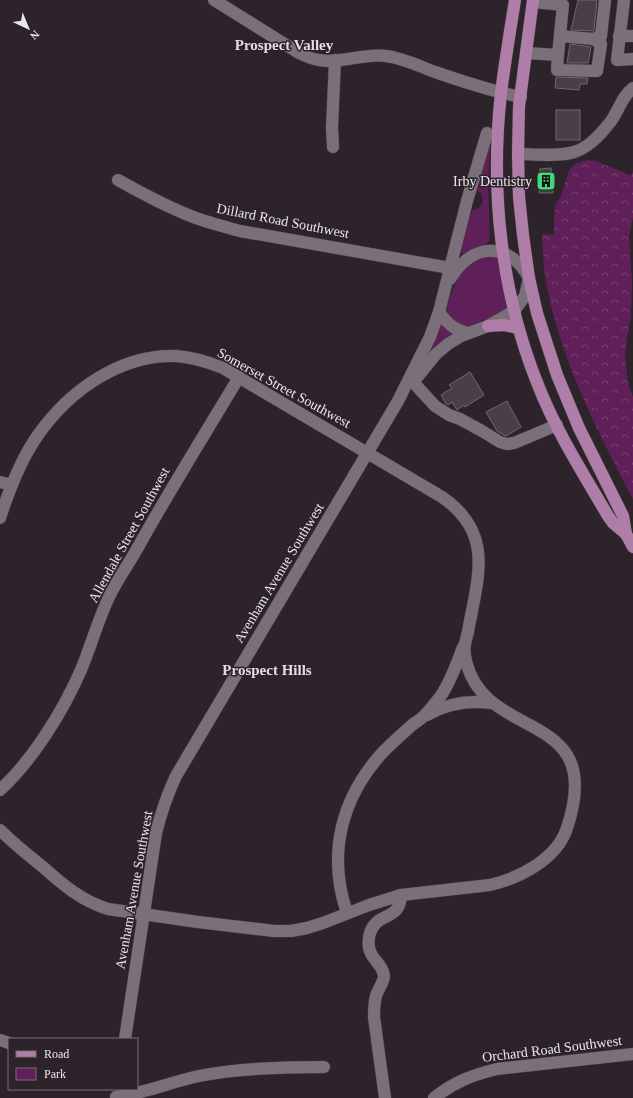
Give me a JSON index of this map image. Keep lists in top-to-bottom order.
{
  "streets": {
    "street": [
      "Dillard Road Southwest",
      "Somerset Street Southwest",
      "Allendale Street Southwest",
      "Avenham Avenue Southwest",
      "Orchard Road Southwest"
    ]
  },
  "crossings": [
    ["Dillard Road Southwest", "Avenham Avenue Southwest"],
    ["Somerset Street Southwest", "Allendale Street Southwest"],
    ["Somerset Street Southwest", "Avenham Avenue Southwest"]
  ],
  "districts": ["Prospect Valley", "Prospect Hills"],
  "places": {
    "building": ["Irby Dentistry"]
  },
  "legend": ["Road", "Park"],
  "north": "bottom right"
}
